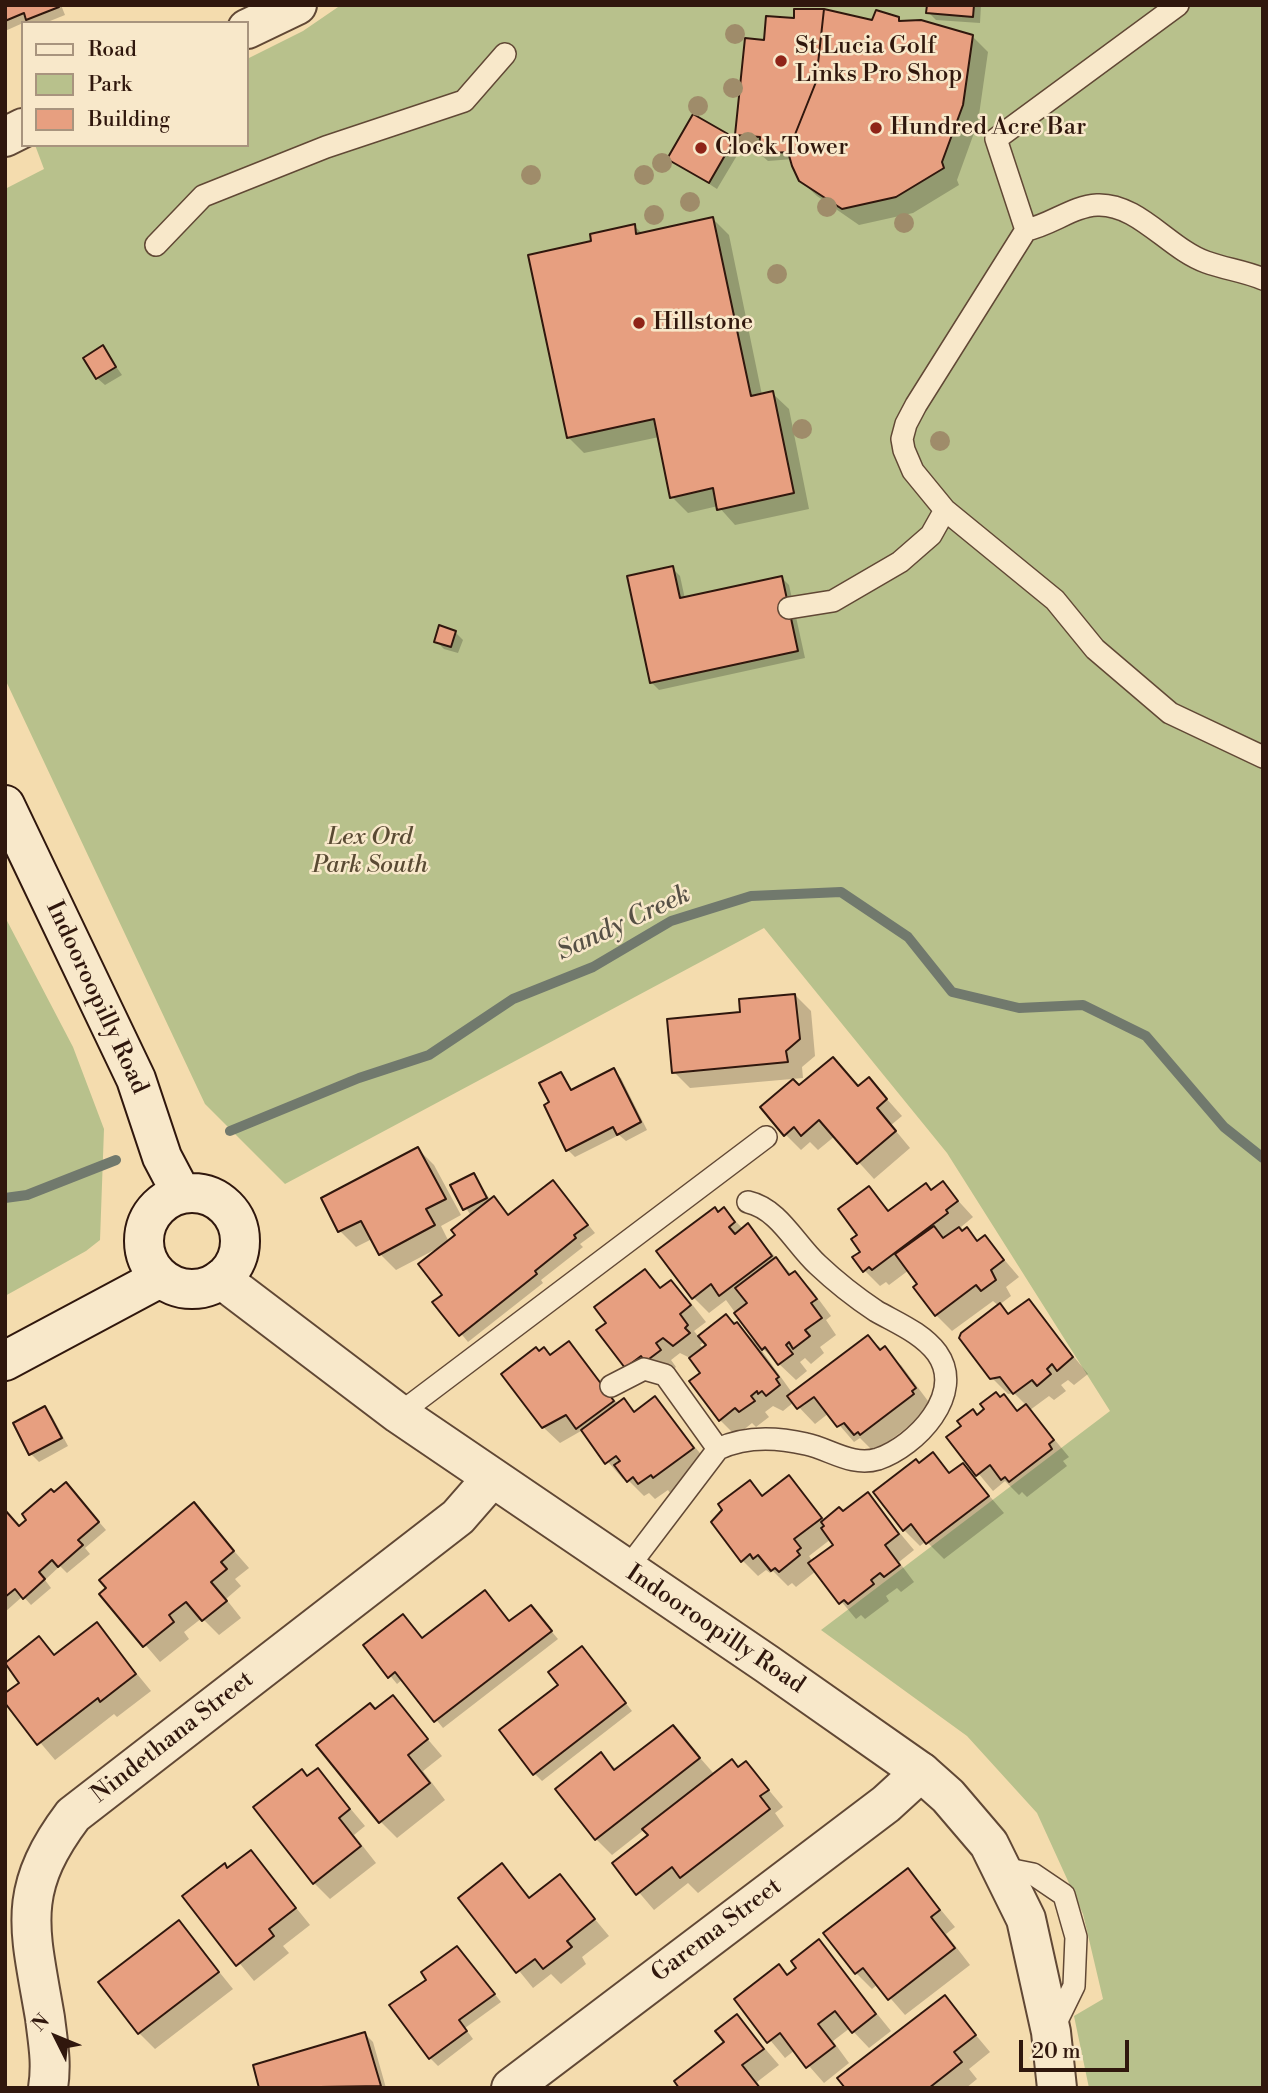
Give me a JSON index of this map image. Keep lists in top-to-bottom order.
{
  "streets": {
    "street": ["Indooroopilly Road", "Nindethana Street", "Garema Street"]
  },
  "crossings": [
    ["Indooroopilly Road", "Nindethana Street"],
    ["Indooroopilly Road", "Garema Street"]
  ],
  "water": ["Sandy Creek"],
  "parks": ["Lex Ord Park South"],
  "places": [
    "St Lucia Golf Links Pro Shop",
    "Hundred Acre Bar",
    "Clock Tower",
    "Hillstone"
  ],
  "legend": ["Road", "Park", "Building"],
  "scale_bar": "20 m",
  "north": "top left"
}
